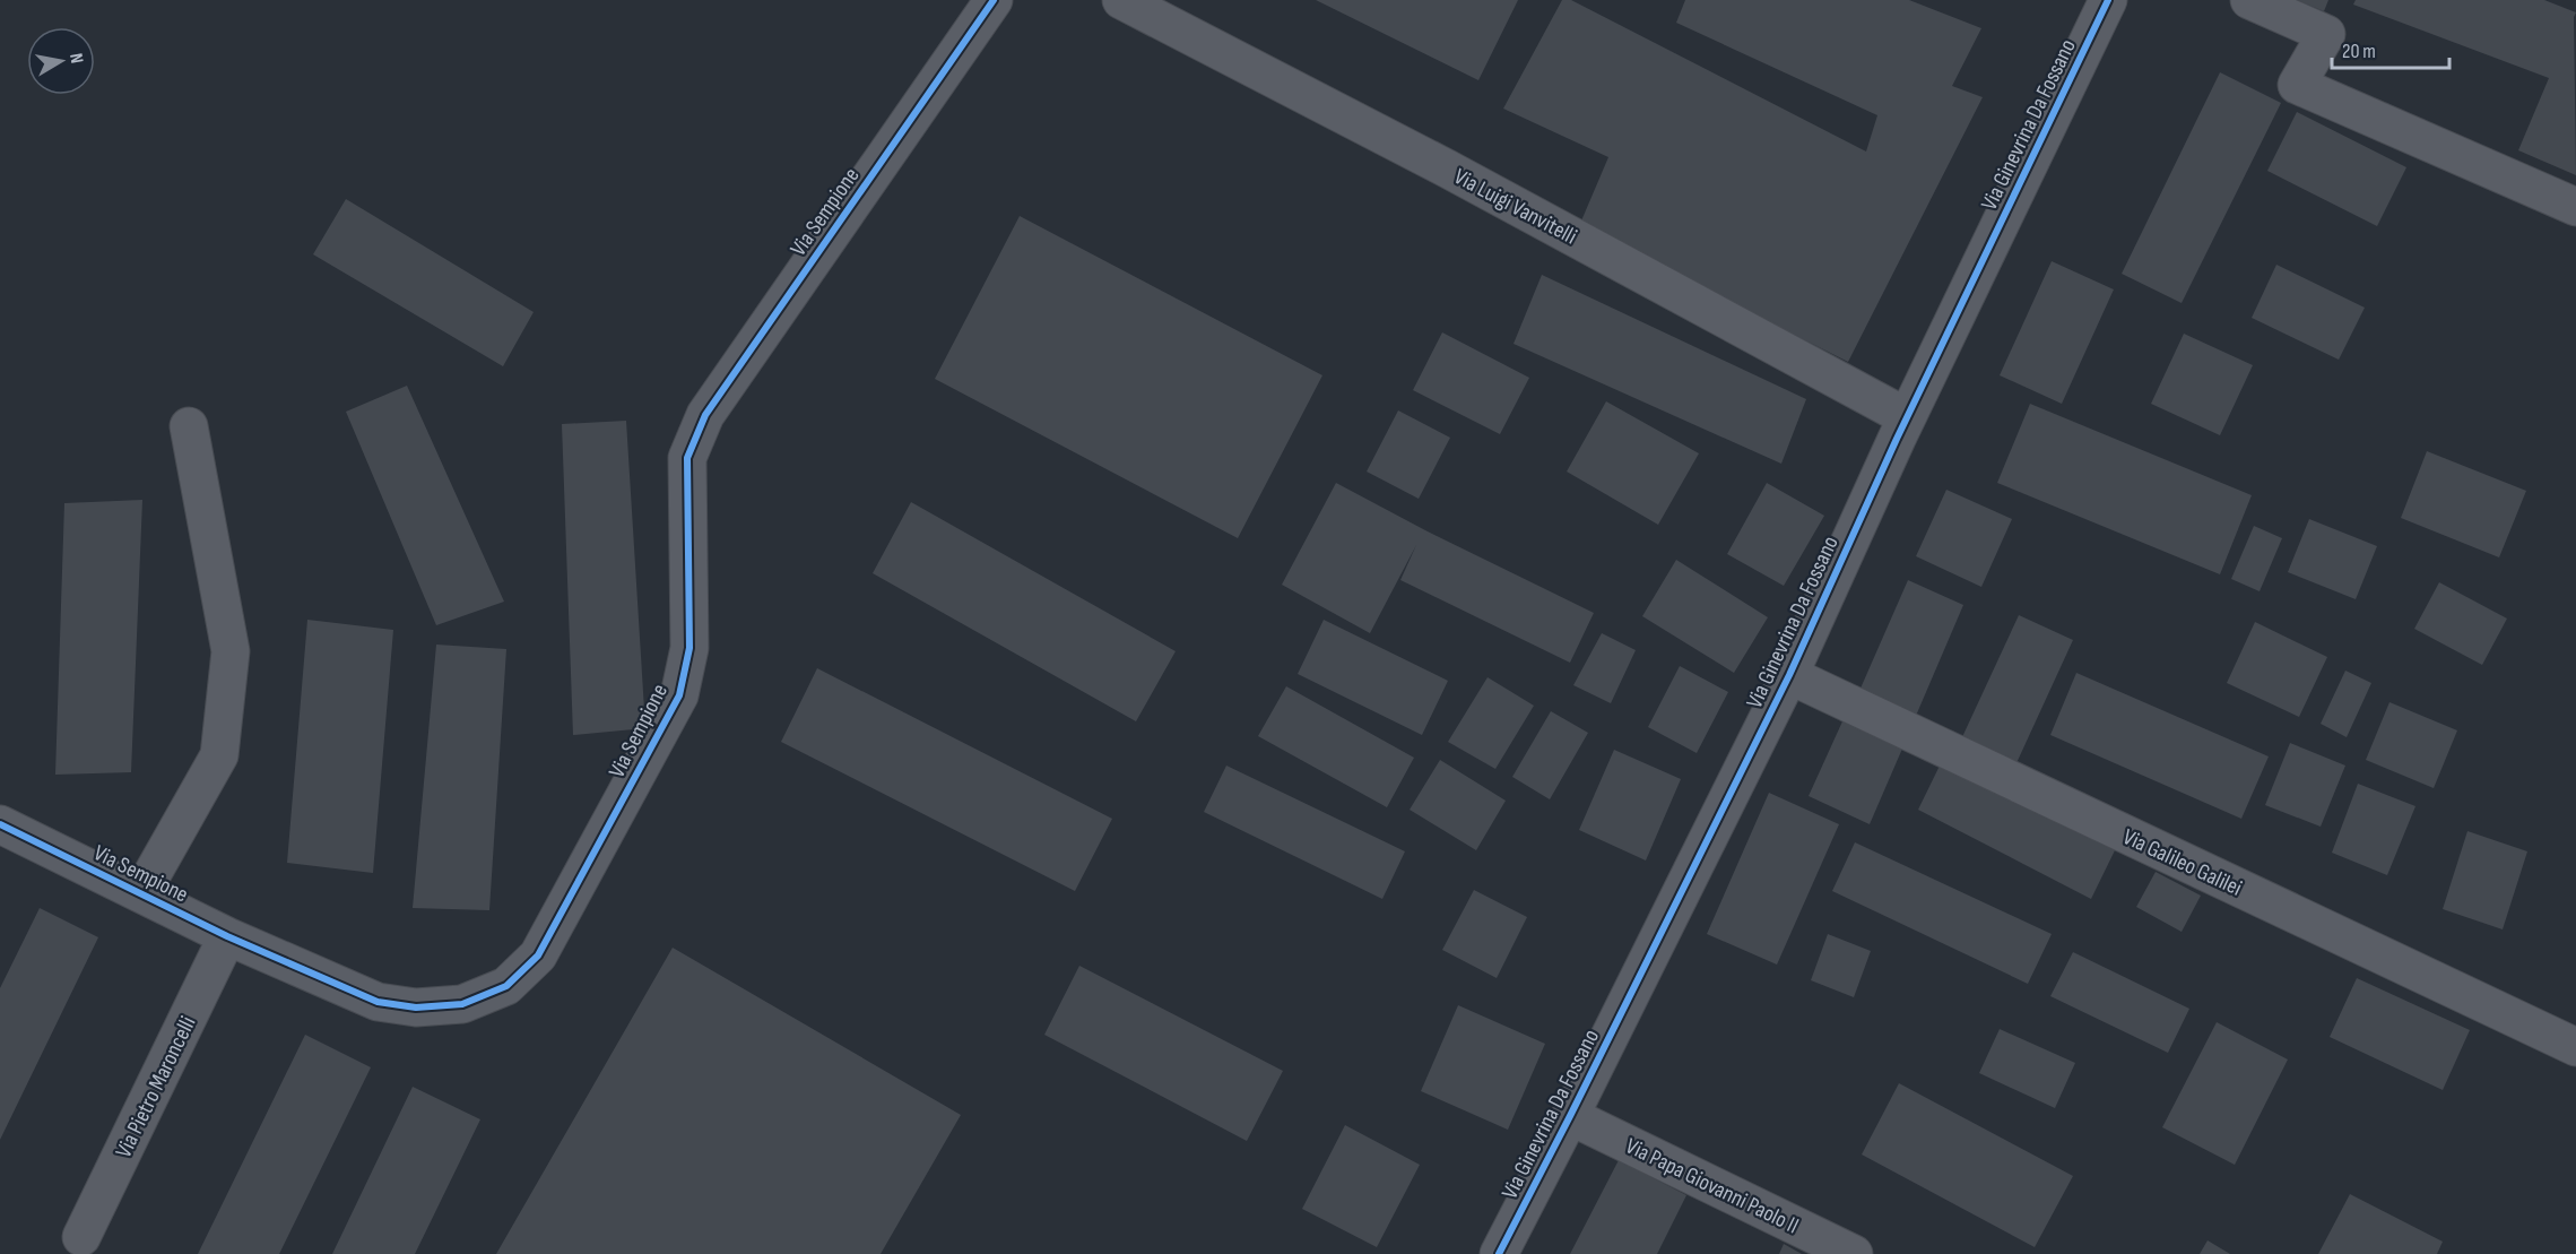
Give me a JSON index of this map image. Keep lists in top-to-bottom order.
{
  "streets": {
    "street": [
      "Via Ginevrina Da Fossano",
      "Via Luigi Vanvitelli",
      "Via Sempione",
      "Via Galileo Galilei",
      "Via Pietro Maroncelli",
      "Via Papa Giovanni Paolo II"
    ]
  },
  "crossings": [
    ["Via Ginevrina Da Fossano", "Via Luigi Vanvitelli"],
    ["Via Ginevrina Da Fossano", "Via Galileo Galilei"],
    ["Via Ginevrina Da Fossano", "Via Papa Giovanni Paolo II"],
    ["Via Sempione", "Via Pietro Maroncelli"]
  ],
  "scale_bar": "20 m",
  "north": "right"
}
